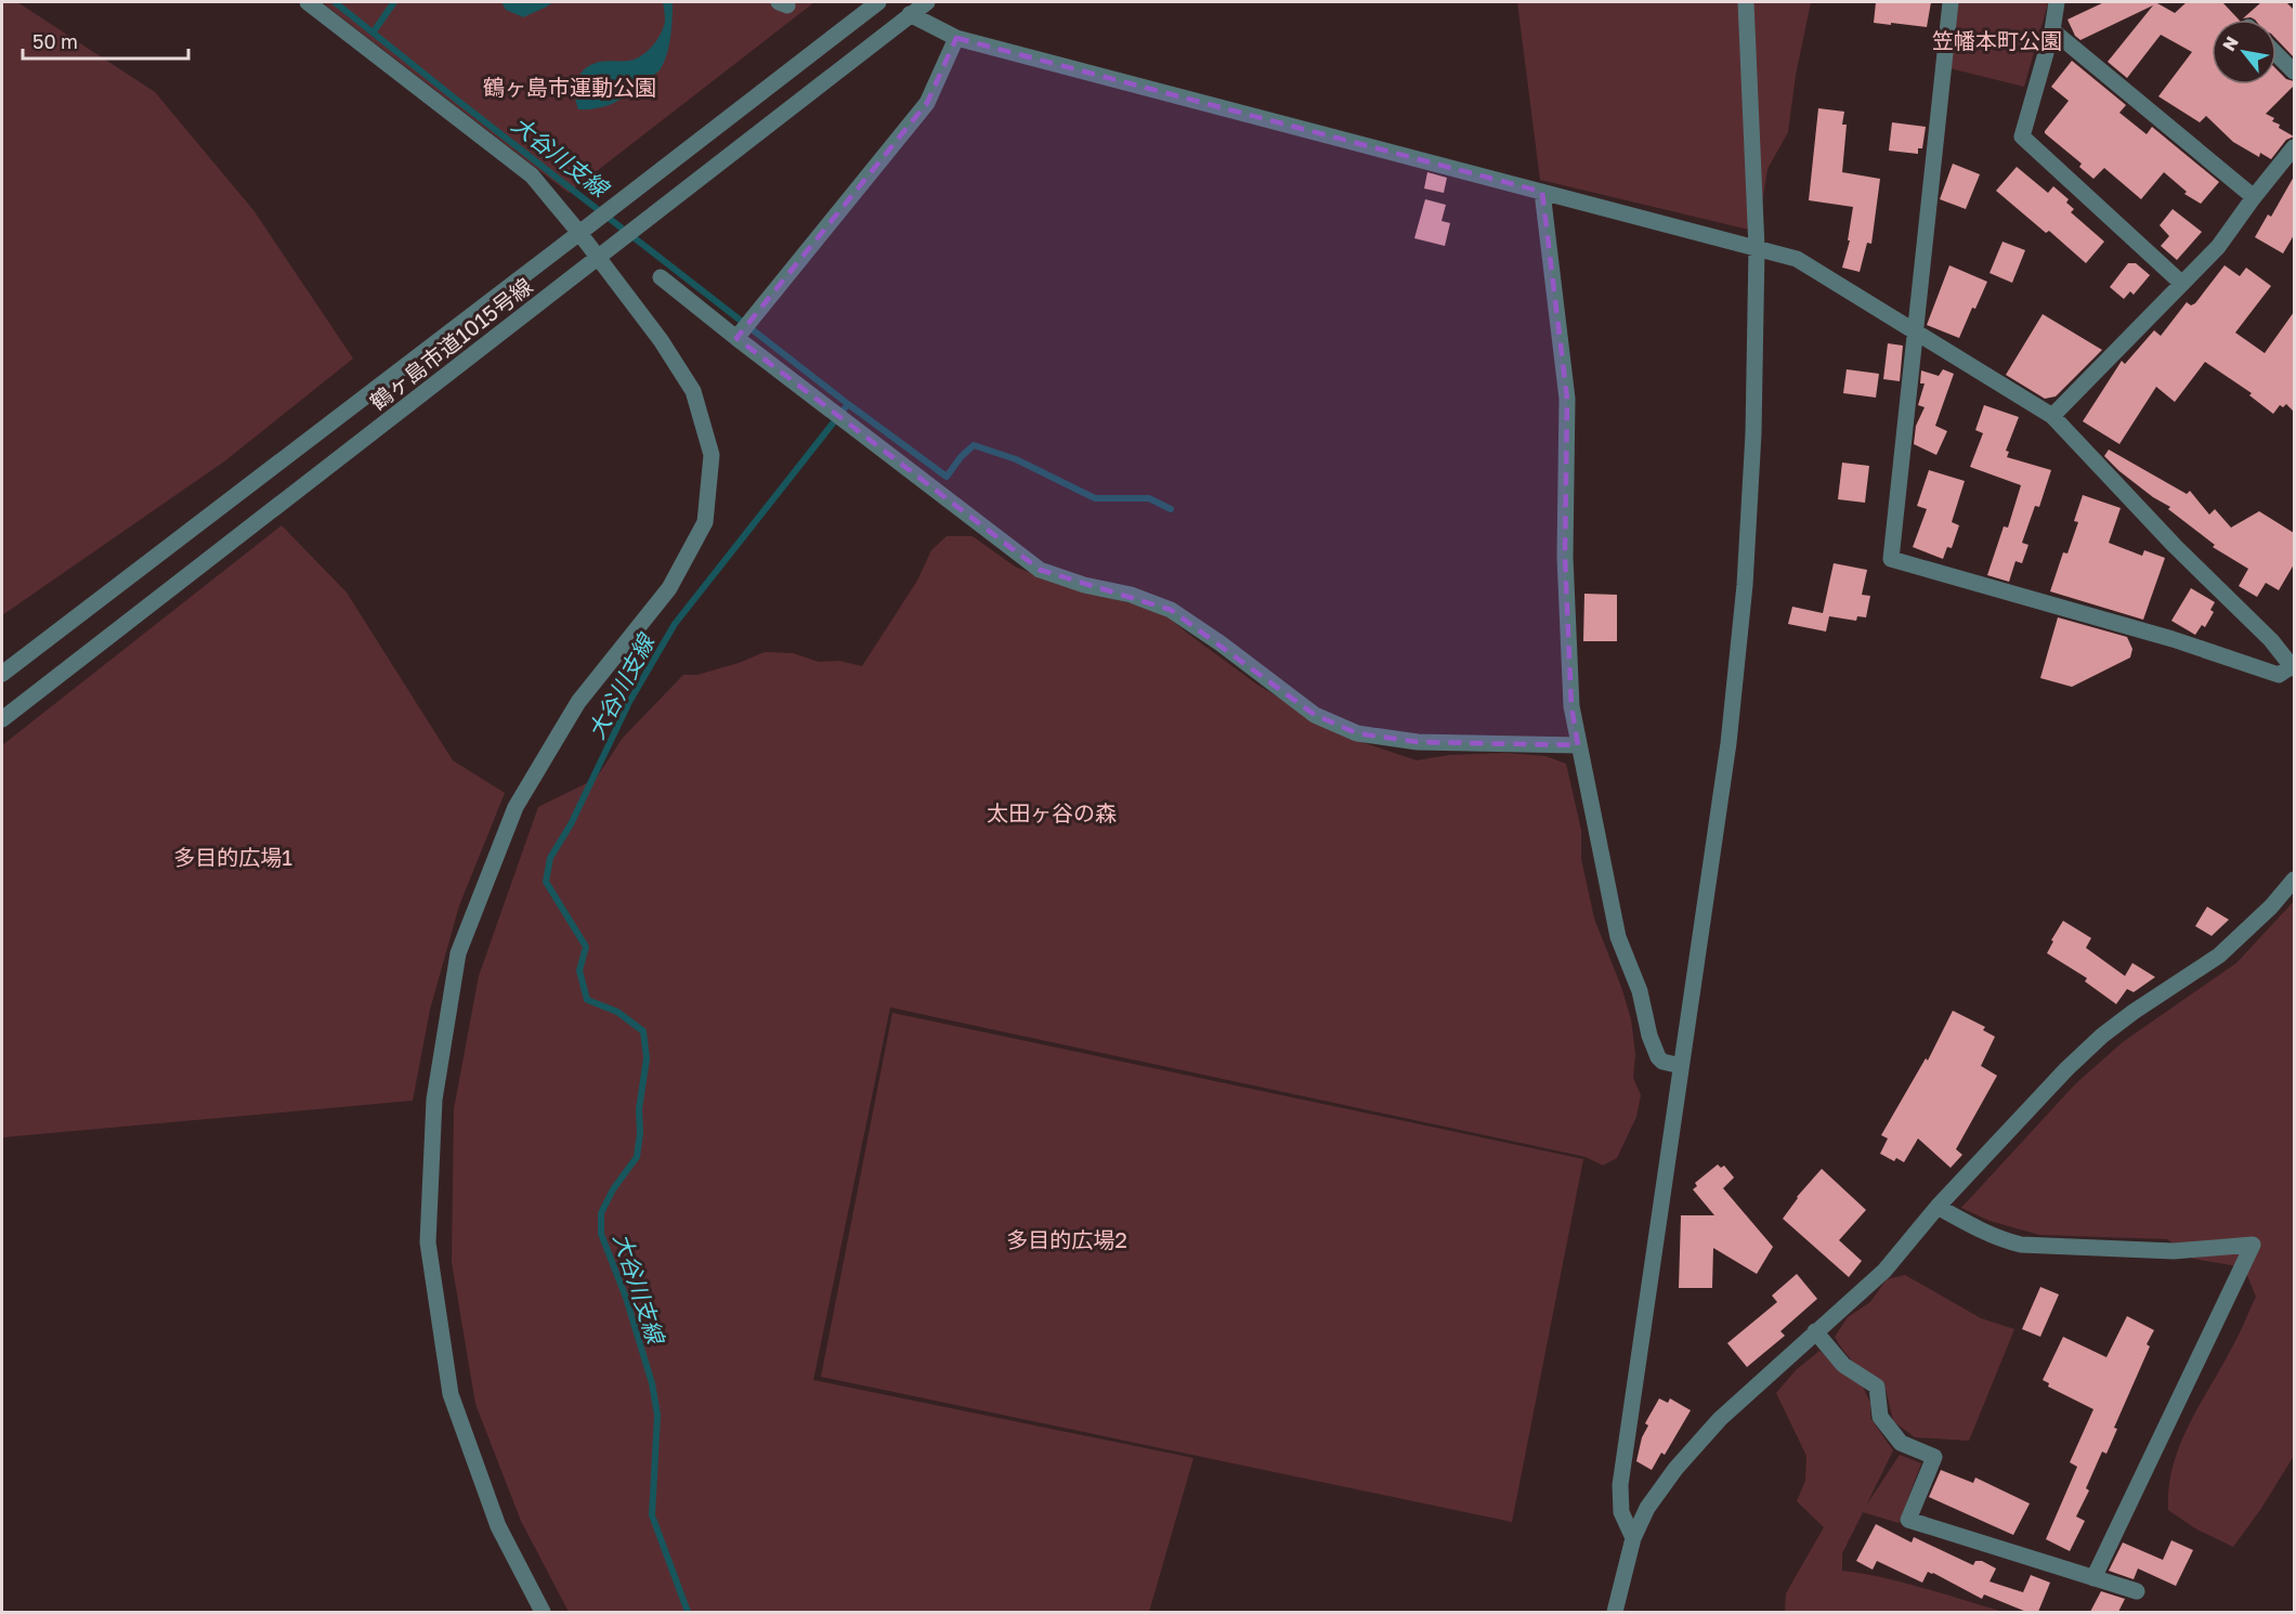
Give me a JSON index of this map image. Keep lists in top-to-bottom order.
{
  "streets": {
    "street": ["鶴ヶ島市道1015号線"]
  },
  "water": ["大谷川支線"],
  "parks": [
    "笠幡本町公園",
    "鶴ヶ島市運動公園",
    "太田ヶ谷の森",
    "多目的広場1",
    "多目的広場2"
  ],
  "scale_bar": "50 m",
  "north": "top left"
}
